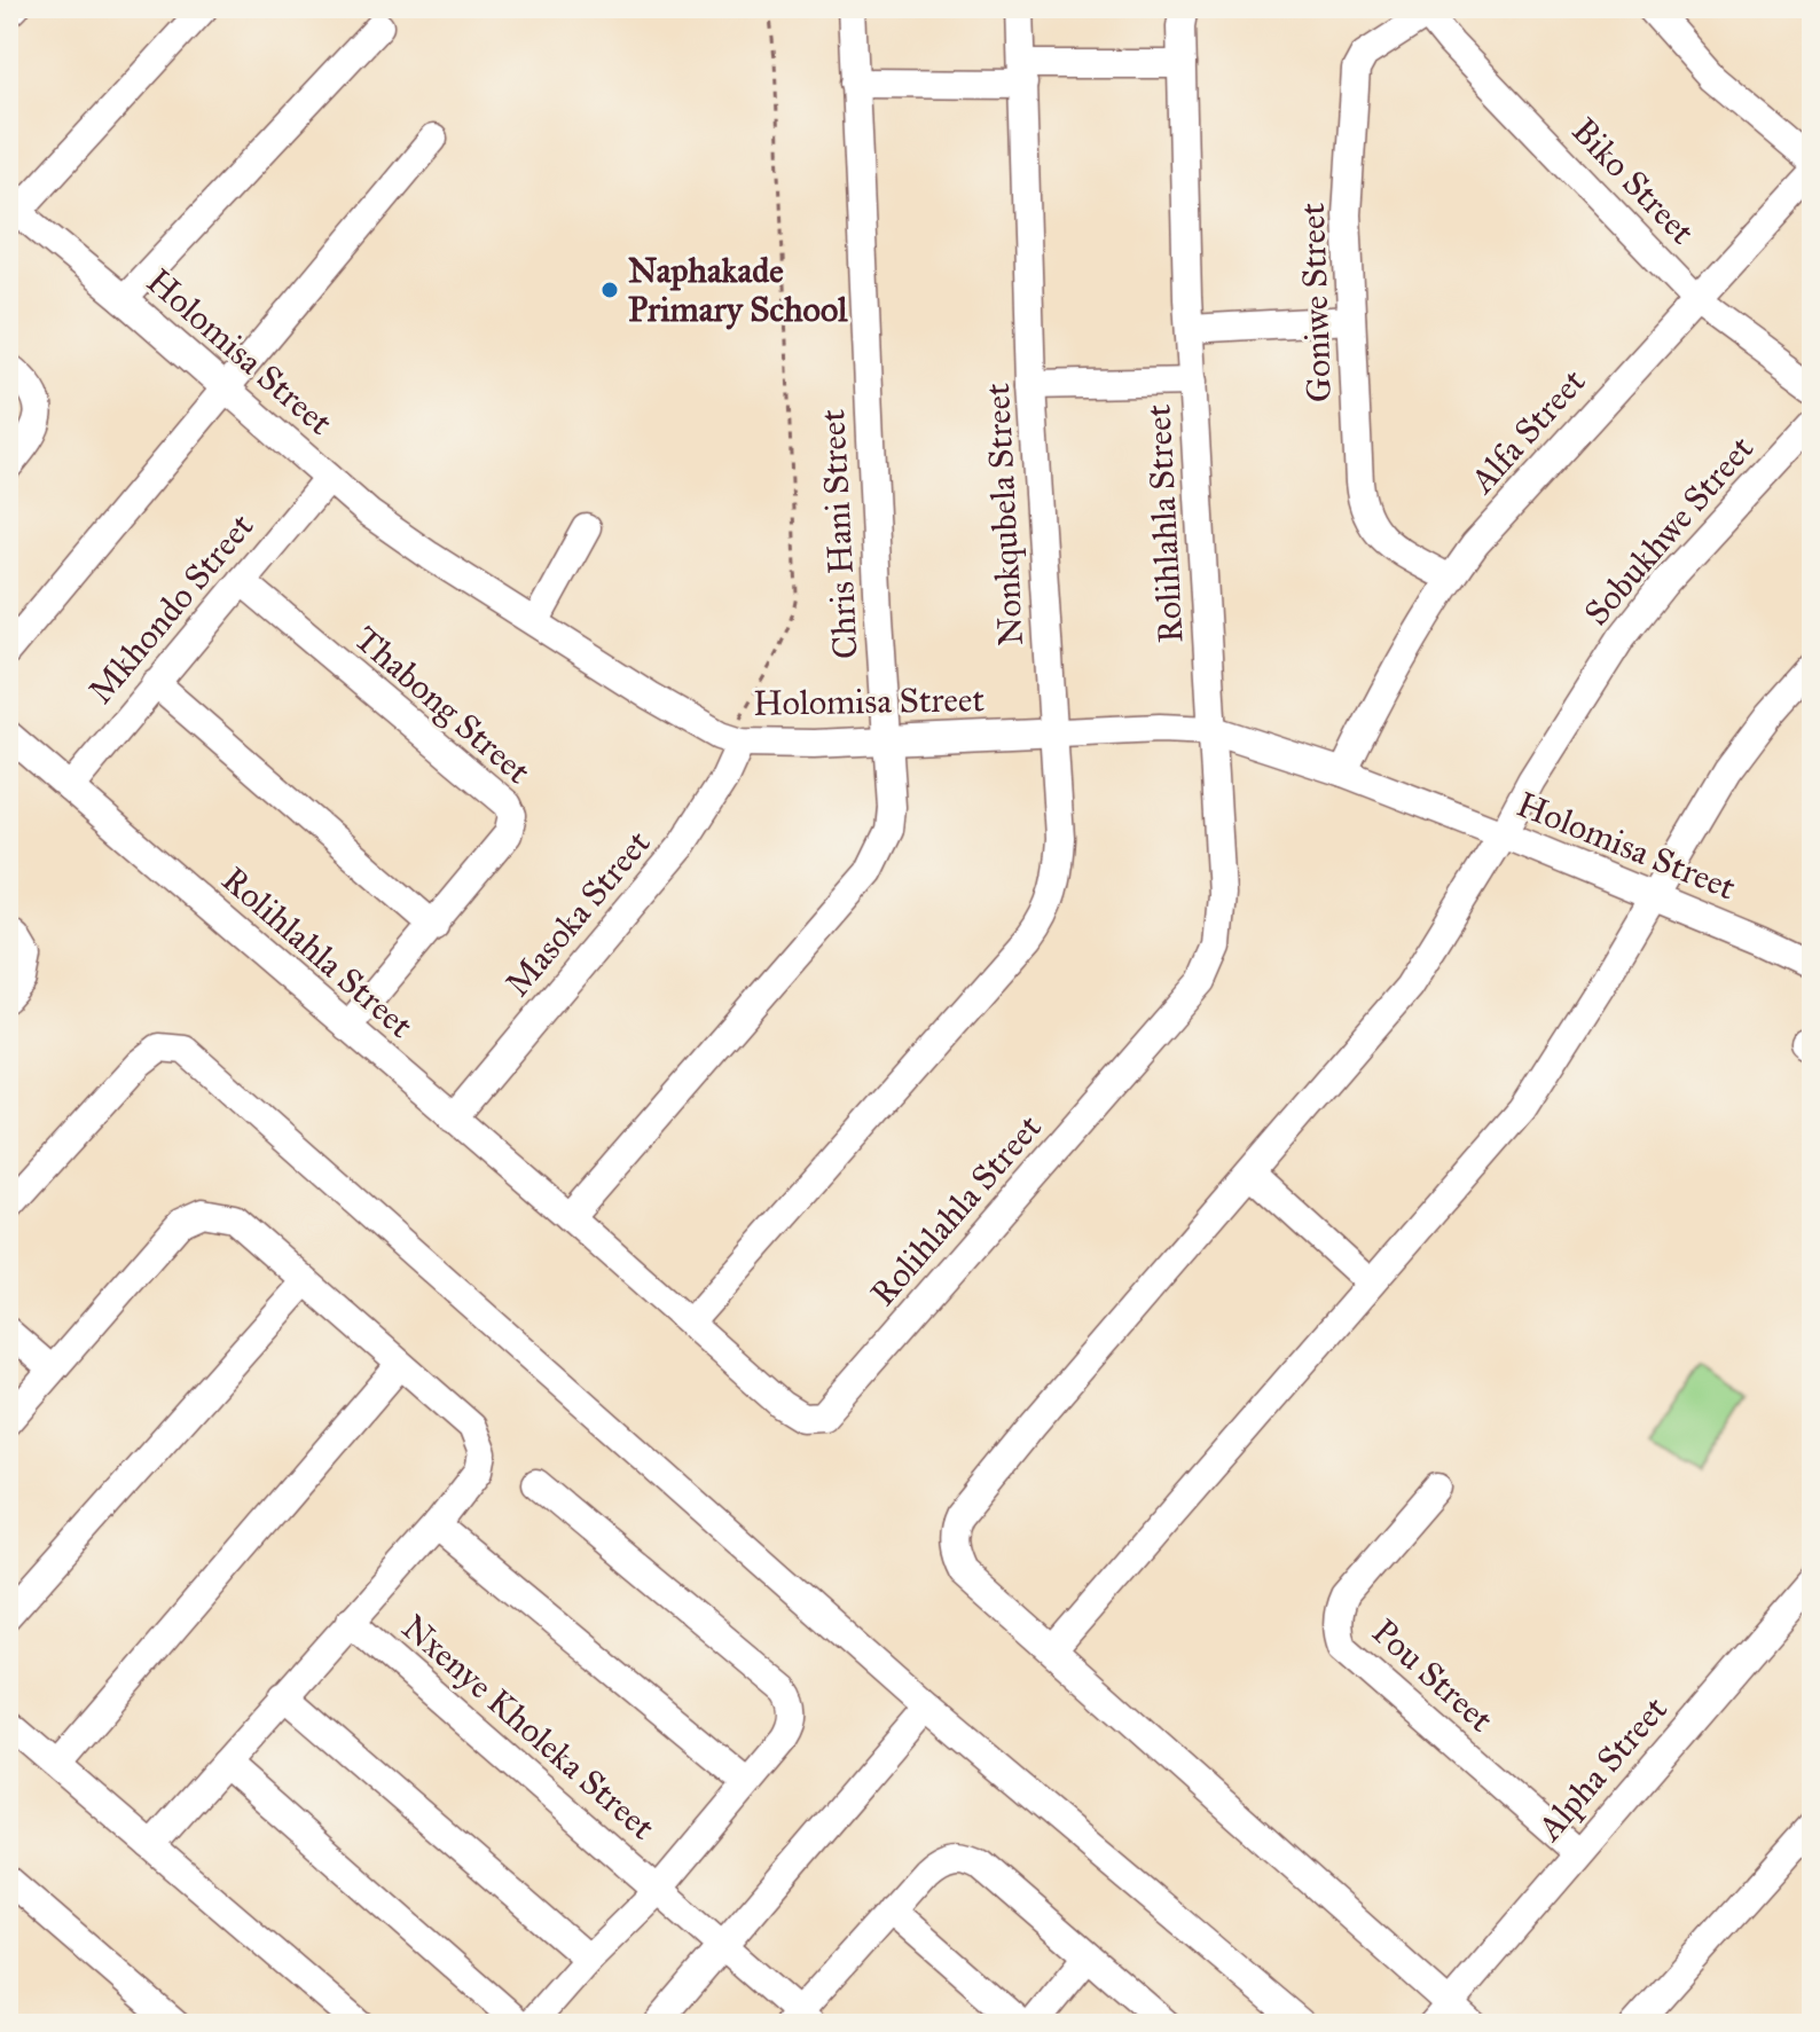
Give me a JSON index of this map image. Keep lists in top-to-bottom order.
{
  "streets": {
    "street": [
      "Biko Street",
      "Goniwe Street",
      "Holomisa Street",
      "Alfa Street",
      "Nonkqubela Street",
      "Rolihlahla Street",
      "Sobukhwe Street",
      "Chris Hani Street",
      "Mkhondo Street",
      "Thabong Street",
      "Masoka Street",
      "Pou Street",
      "Nxenye Kholeka Street",
      "Alpha Street"
    ]
  },
  "crossings": [
    ["Biko Street", "Goniwe Street"],
    ["Biko Street", "Alfa Street"],
    ["Goniwe Street", "Alfa Street"],
    ["Holomisa Street", "Alfa Street"],
    ["Holomisa Street", "Nonkqubela Street"],
    ["Holomisa Street", "Rolihlahla Street"],
    ["Holomisa Street", "Sobukhwe Street"],
    ["Holomisa Street", "Chris Hani Street"],
    ["Holomisa Street", "Mkhondo Street"],
    ["Holomisa Street", "Masoka Street"],
    ["Nonkqubela Street", "Rolihlahla Street"],
    ["Rolihlahla Street", "Chris Hani Street"],
    ["Rolihlahla Street", "Mkhondo Street"],
    ["Rolihlahla Street", "Thabong Street"],
    ["Rolihlahla Street", "Masoka Street"],
    ["Sobukhwe Street", "Alpha Street"],
    ["Mkhondo Street", "Thabong Street"],
    ["Pou Street", "Alpha Street"]
  ],
  "places": ["Naphakade Primary School"]
}
